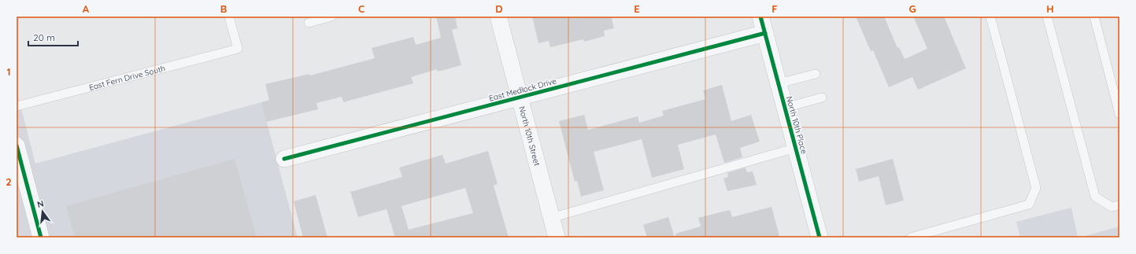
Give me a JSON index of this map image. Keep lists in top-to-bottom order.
{
  "streets": {
    "street": ["East Medlock Drive", "North 10th Place", "North 10th Street"],
    "lane": ["East Fern Drive South"]
  },
  "crossings": [
    ["East Medlock Drive", "North 10th Place"],
    ["East Medlock Drive", "North 10th Street"]
  ],
  "scale_bar": "20 m",
  "north": "top",
  "grid": {
    "columns": [
      "A",
      "B",
      "C",
      "D",
      "E",
      "F",
      "G",
      "H"
    ],
    "rows": ["1", "2"]
  }
}
